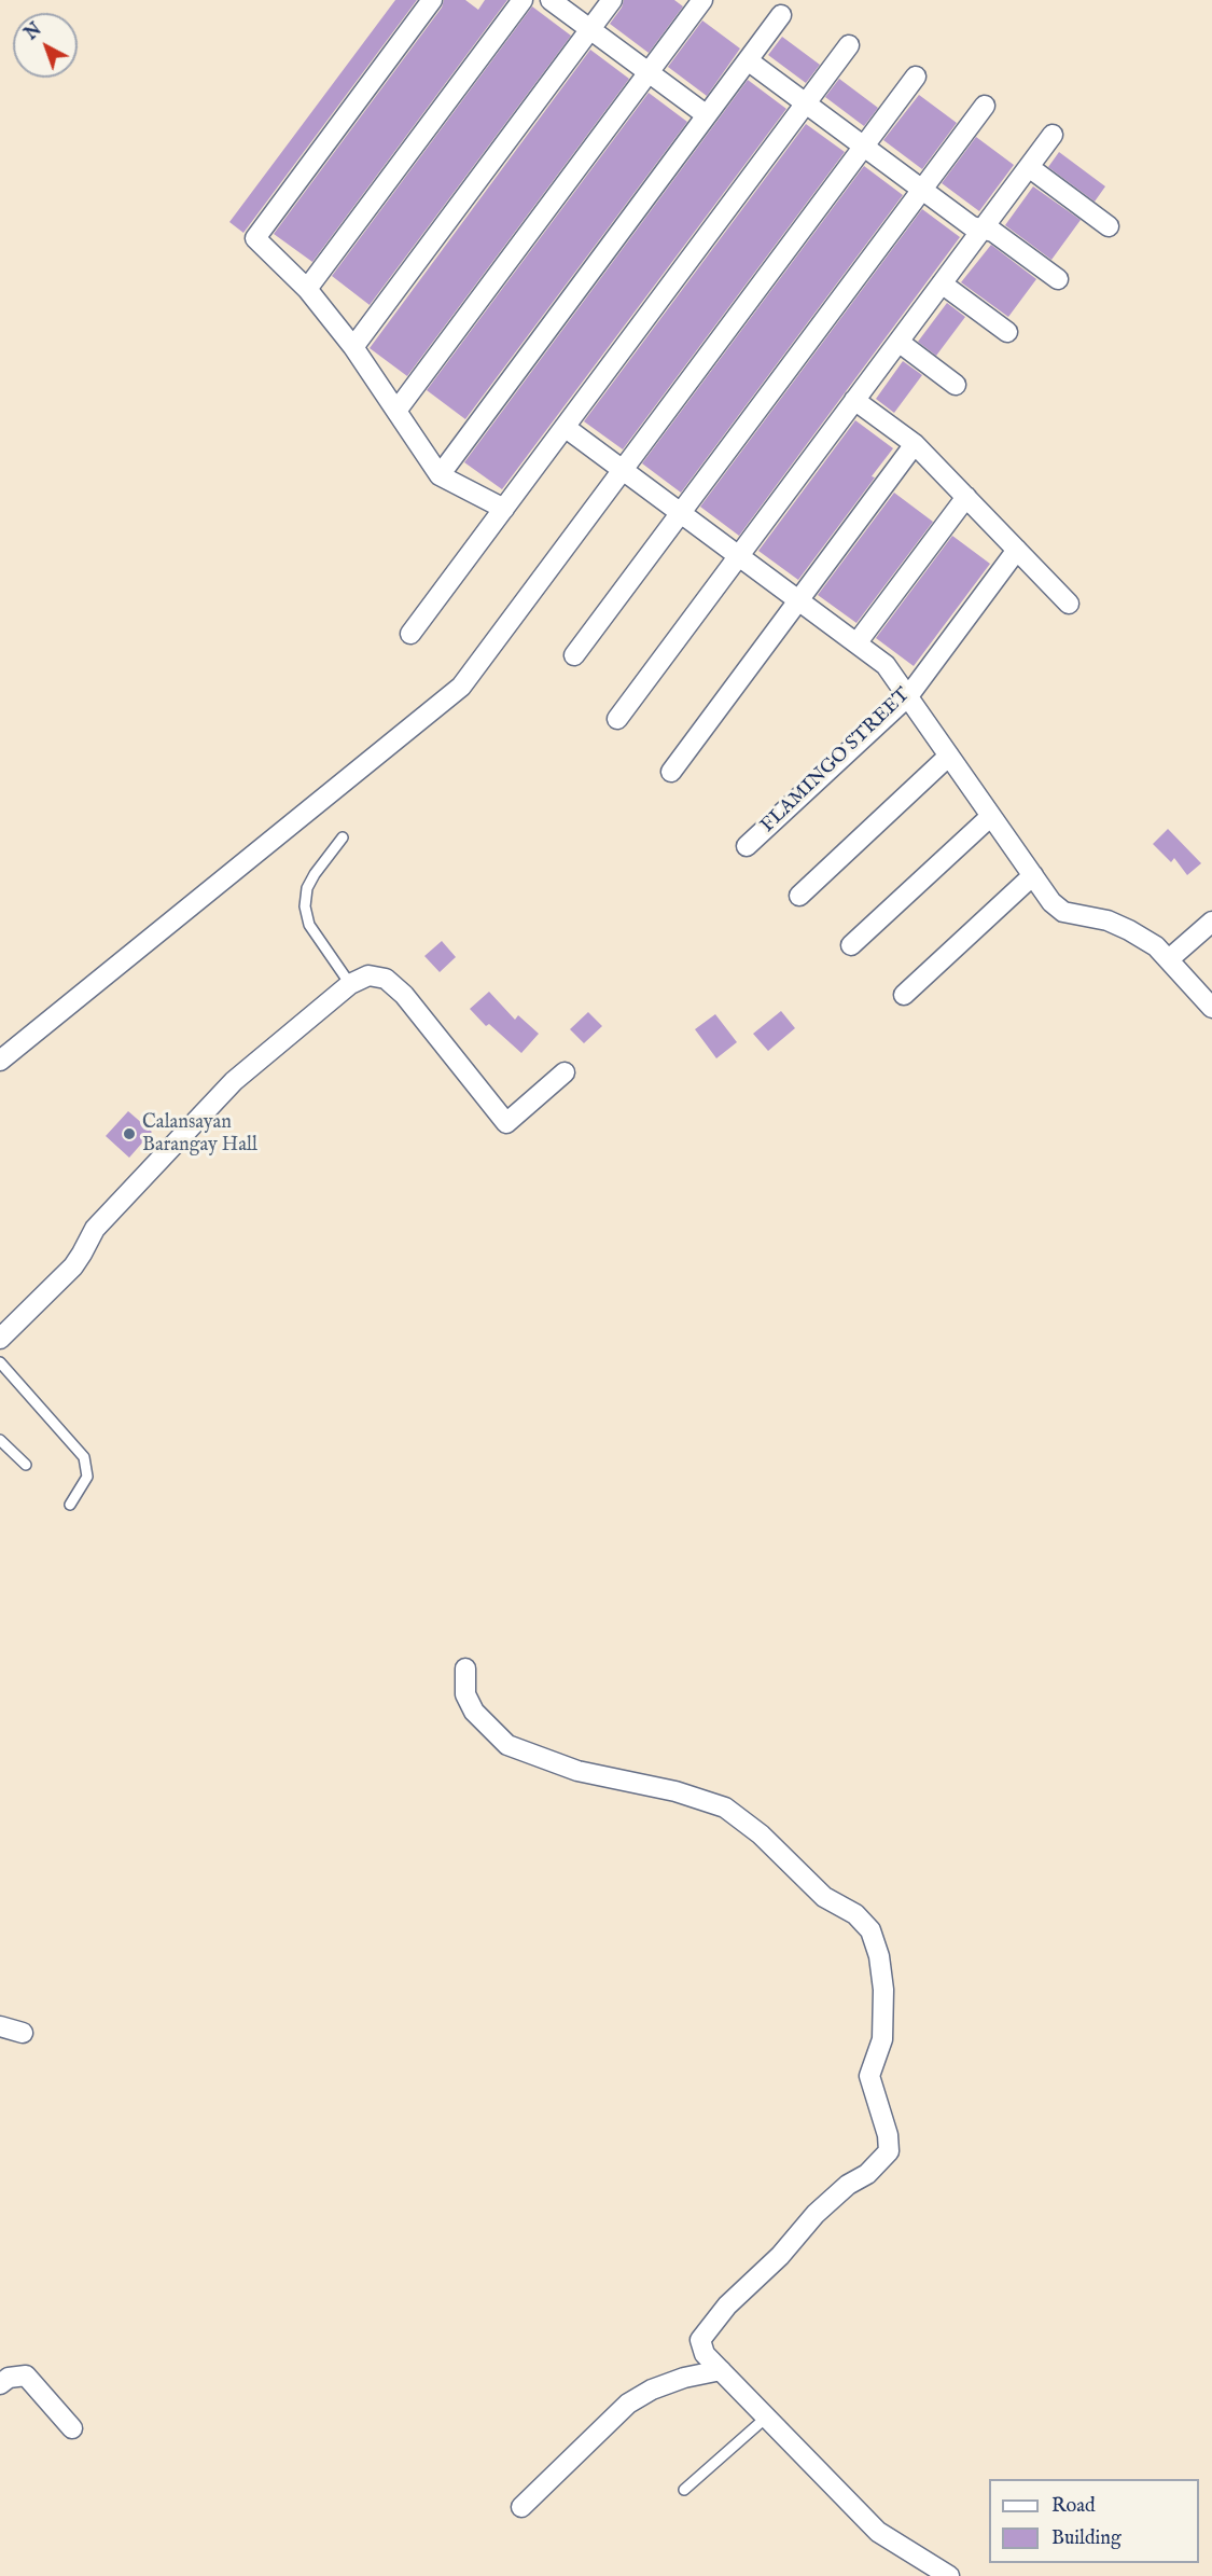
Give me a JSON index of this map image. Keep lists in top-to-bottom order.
{
  "streets": {
    "street": ["FLAMINGO STREET"]
  },
  "places": ["Calansayan Barangay Hall"],
  "legend": ["Road", "Building"],
  "north": "top left"
}
